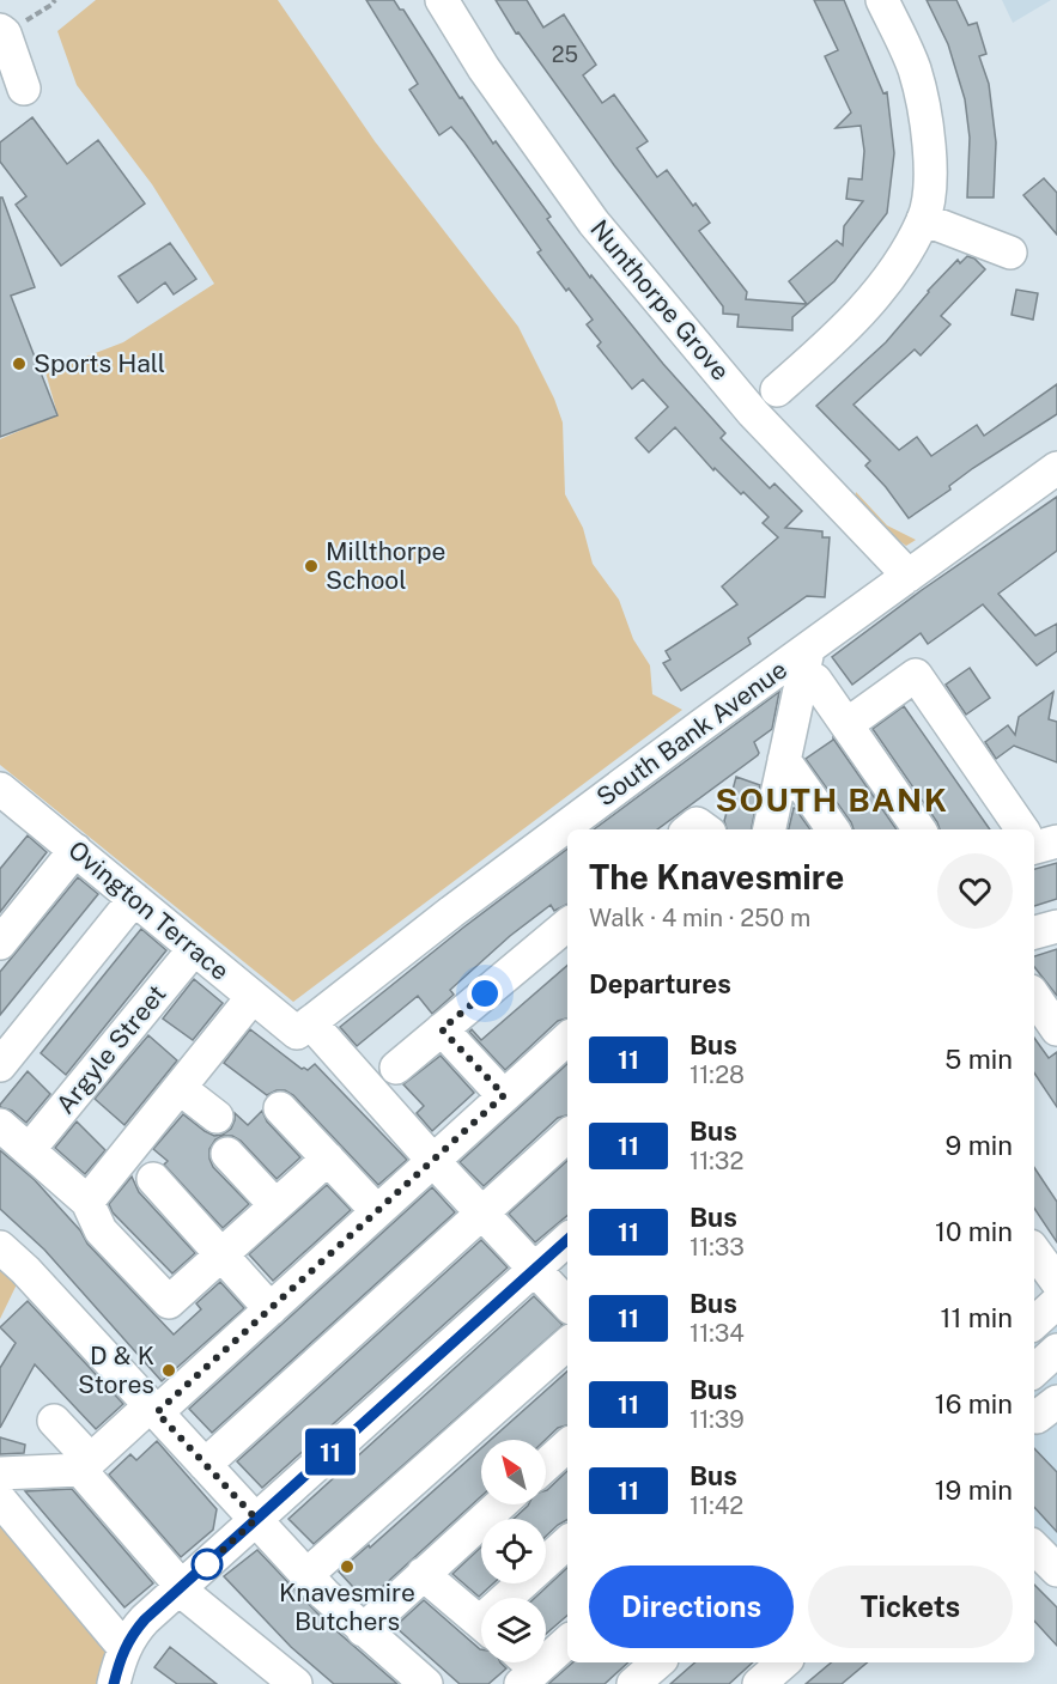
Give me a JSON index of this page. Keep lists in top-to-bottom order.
{
  "streets": {
    "street": [
      "Nunthorpe Grove",
      "South Bank Avenue",
      "Ovington Terrace",
      "Argyle Street"
    ]
  },
  "crossings": [
    ["Nunthorpe Grove", "South Bank Avenue"],
    ["South Bank Avenue", "Ovington Terrace"],
    ["Ovington Terrace", "Argyle Street"]
  ],
  "districts": ["SOUTH BANK"],
  "places": [
    "Sports Hall",
    "Millthorpe School",
    "D & K Stores",
    "Knavesmire Butchers"
  ],
  "lines": ["bus line 11"],
  "house_numbers": ["25"],
  "north": "top left",
  "page": {
    "on_map": "11",
    "heading": [
      ["The Knavesmire", "Walk · 4 min · 250 m"],
      "Departures"
    ],
    "list": [
      {
        "mark": "11",
        "name": "Bus",
        "note": "11:28",
        "value": "5 min"
      },
      {
        "mark": "11",
        "name": "Bus",
        "note": "11:32",
        "value": "9 min"
      },
      {
        "mark": "11",
        "name": "Bus",
        "note": "11:33",
        "value": "10 min"
      },
      {
        "mark": "11",
        "name": "Bus",
        "note": "11:34",
        "value": "11 min"
      },
      {
        "mark": "11",
        "name": "Bus",
        "note": "11:39",
        "value": "16 min"
      },
      {
        "mark": "11",
        "name": "Bus",
        "note": "11:42",
        "value": "19 min"
      }
    ],
    "buttons": ["Directions", "Tickets"]
  }
}
